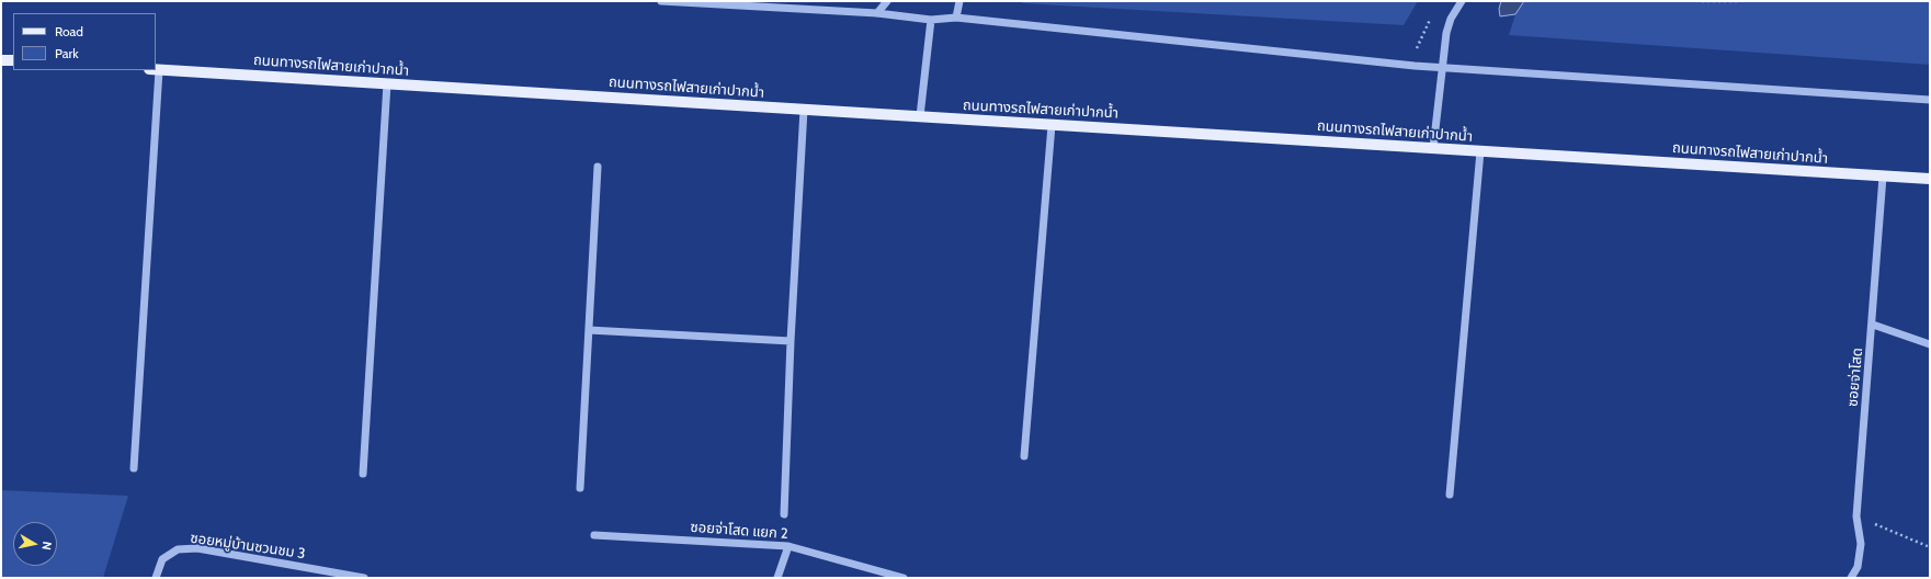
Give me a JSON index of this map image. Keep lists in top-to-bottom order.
{
  "streets": {
    "main road": ["ถนนทางรถไฟสายเก่าปากน้ำ"],
    "street": ["ซอยจ่าโสด", "ซอยจ่าโสด แยก 2", "ซอยหมู่บ้านชวนชม 3"]
  },
  "crossings": [
    ["ถนนทางรถไฟสายเก่าปากน้ำ", "ซอยจ่าโสด"]
  ],
  "legend": ["Road", "Park"],
  "north": "right"
}
